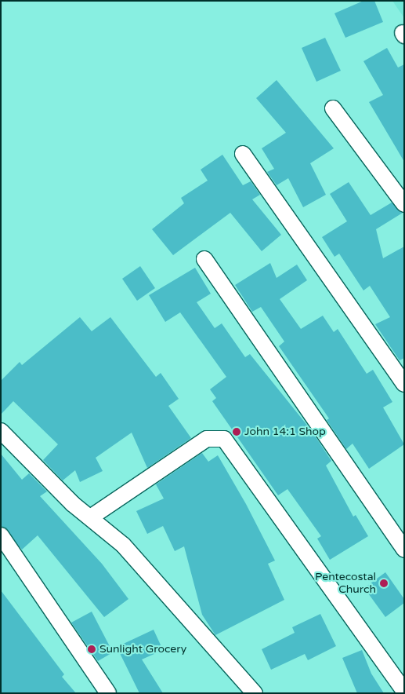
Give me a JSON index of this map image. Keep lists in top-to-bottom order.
{
  "places": ["John 14:1 Shop", "Pentecostal Church", "Sunlight Grocery"]
}
